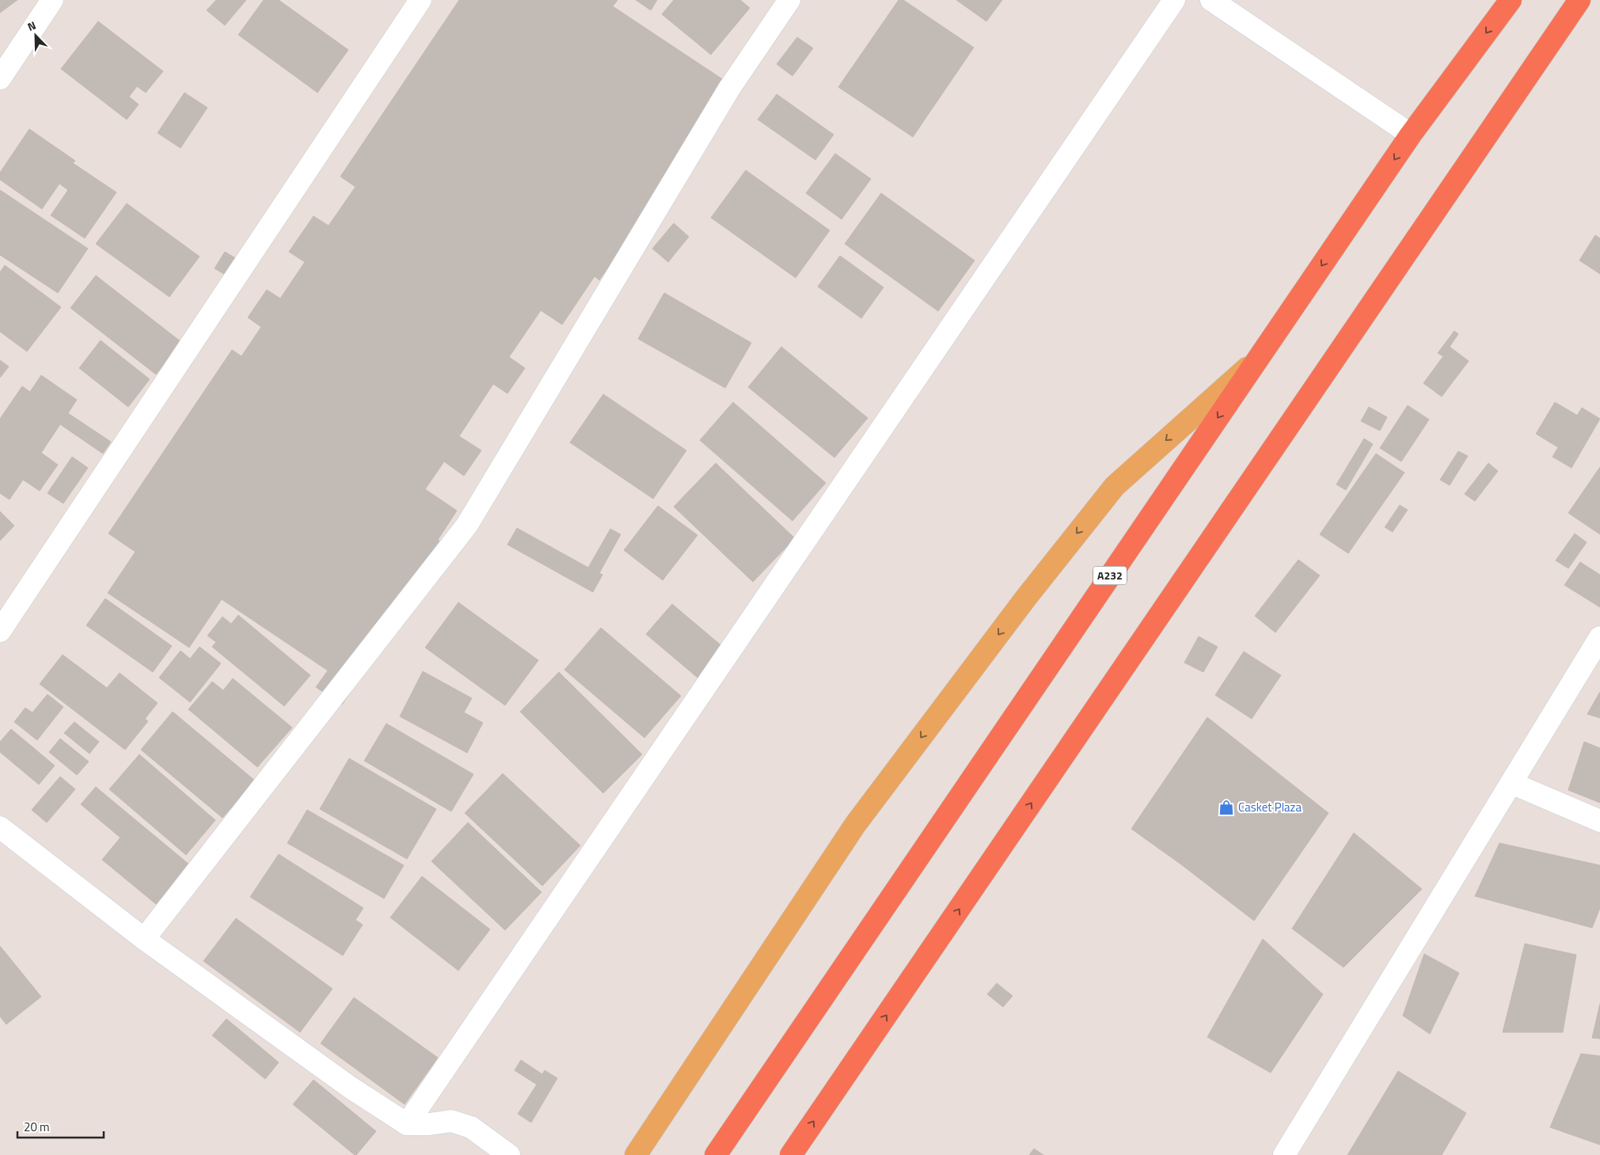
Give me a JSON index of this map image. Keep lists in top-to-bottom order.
{
  "streets": {
    "highway": ["A232"]
  },
  "places": {
    "shop": ["Casket Plaza"]
  },
  "scale_bar": "20 m",
  "north": "top left"
}
